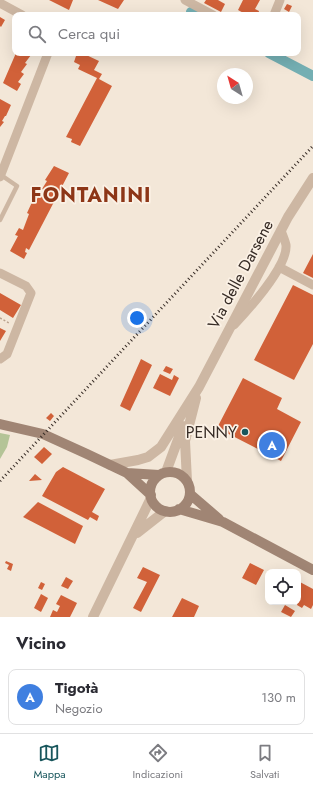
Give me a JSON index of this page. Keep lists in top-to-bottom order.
{
  "streets": {
    "street": ["Via delle Darsene"]
  },
  "districts": ["FONTANINI"],
  "places": ["PENNY"],
  "north": "top left",
  "page": {
    "search": "Cerca qui",
    "pins": "A",
    "heading": "Vicino",
    "list": [
      {
        "mark": "A",
        "name": "Tigotà",
        "note": "Negozio",
        "value": "130 m"
      }
    ],
    "nav": ["Mappa", "Indicazioni", "Salvati"]
  }
}
